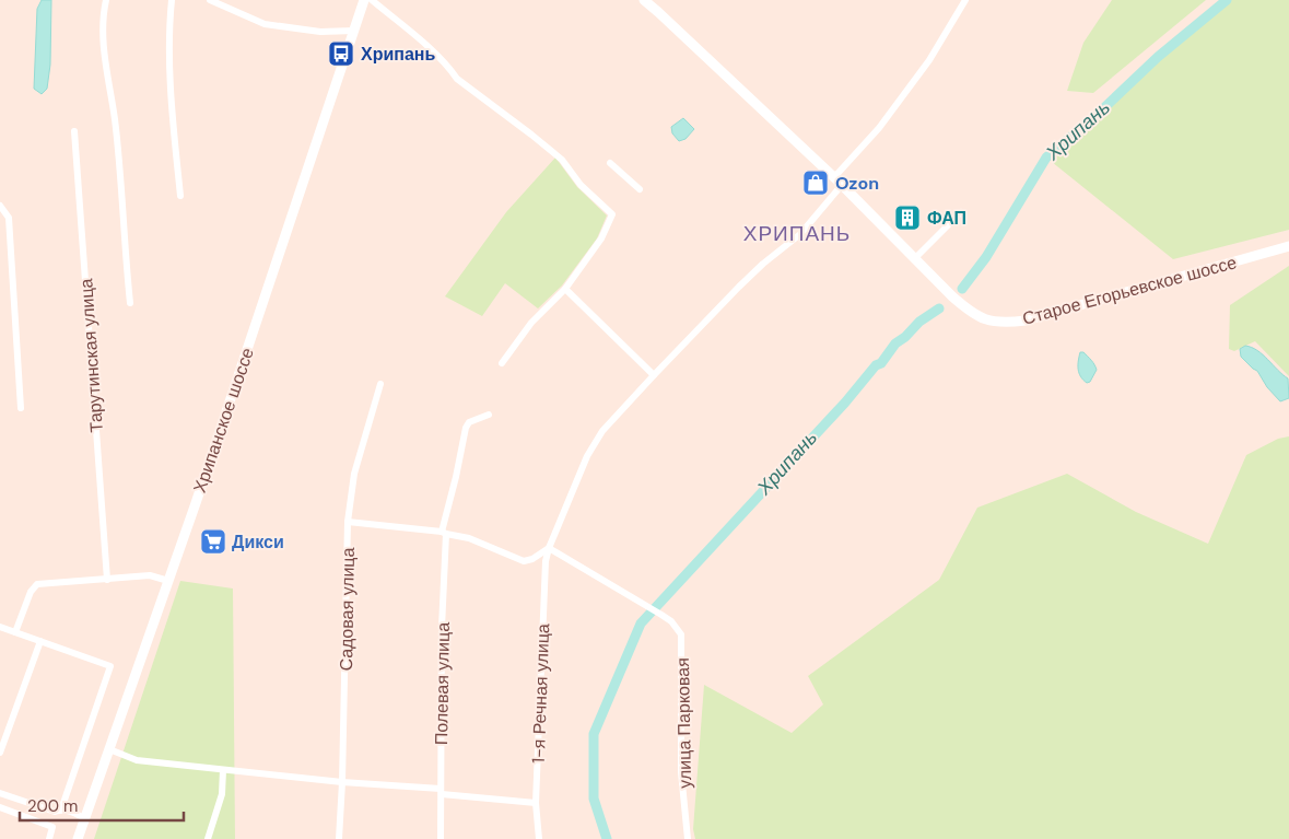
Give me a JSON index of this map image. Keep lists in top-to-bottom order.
{
  "streets": {
    "main road": ["Старое Егорьевское шоссе", "Хрипанское шоссе"],
    "street": [
      "Тарутинская улица",
      "Садовая улица",
      "Полевая улица",
      "1-я Речная улица",
      "улица Парковая"
    ]
  },
  "crossings": [
    ["Старое Егорьевское шоссе", "1-я Речная улица"],
    ["1-я Речная улица", "улица Парковая"]
  ],
  "districts": ["ХРИПАНЬ"],
  "water": ["Хрипань"],
  "places": {
    "bus stop": ["Хрипань"],
    "shop": ["Ozon"],
    "building": ["ФАП"],
    "supermarket": ["Дикси"]
  },
  "scale_bar": "200 m"
}
